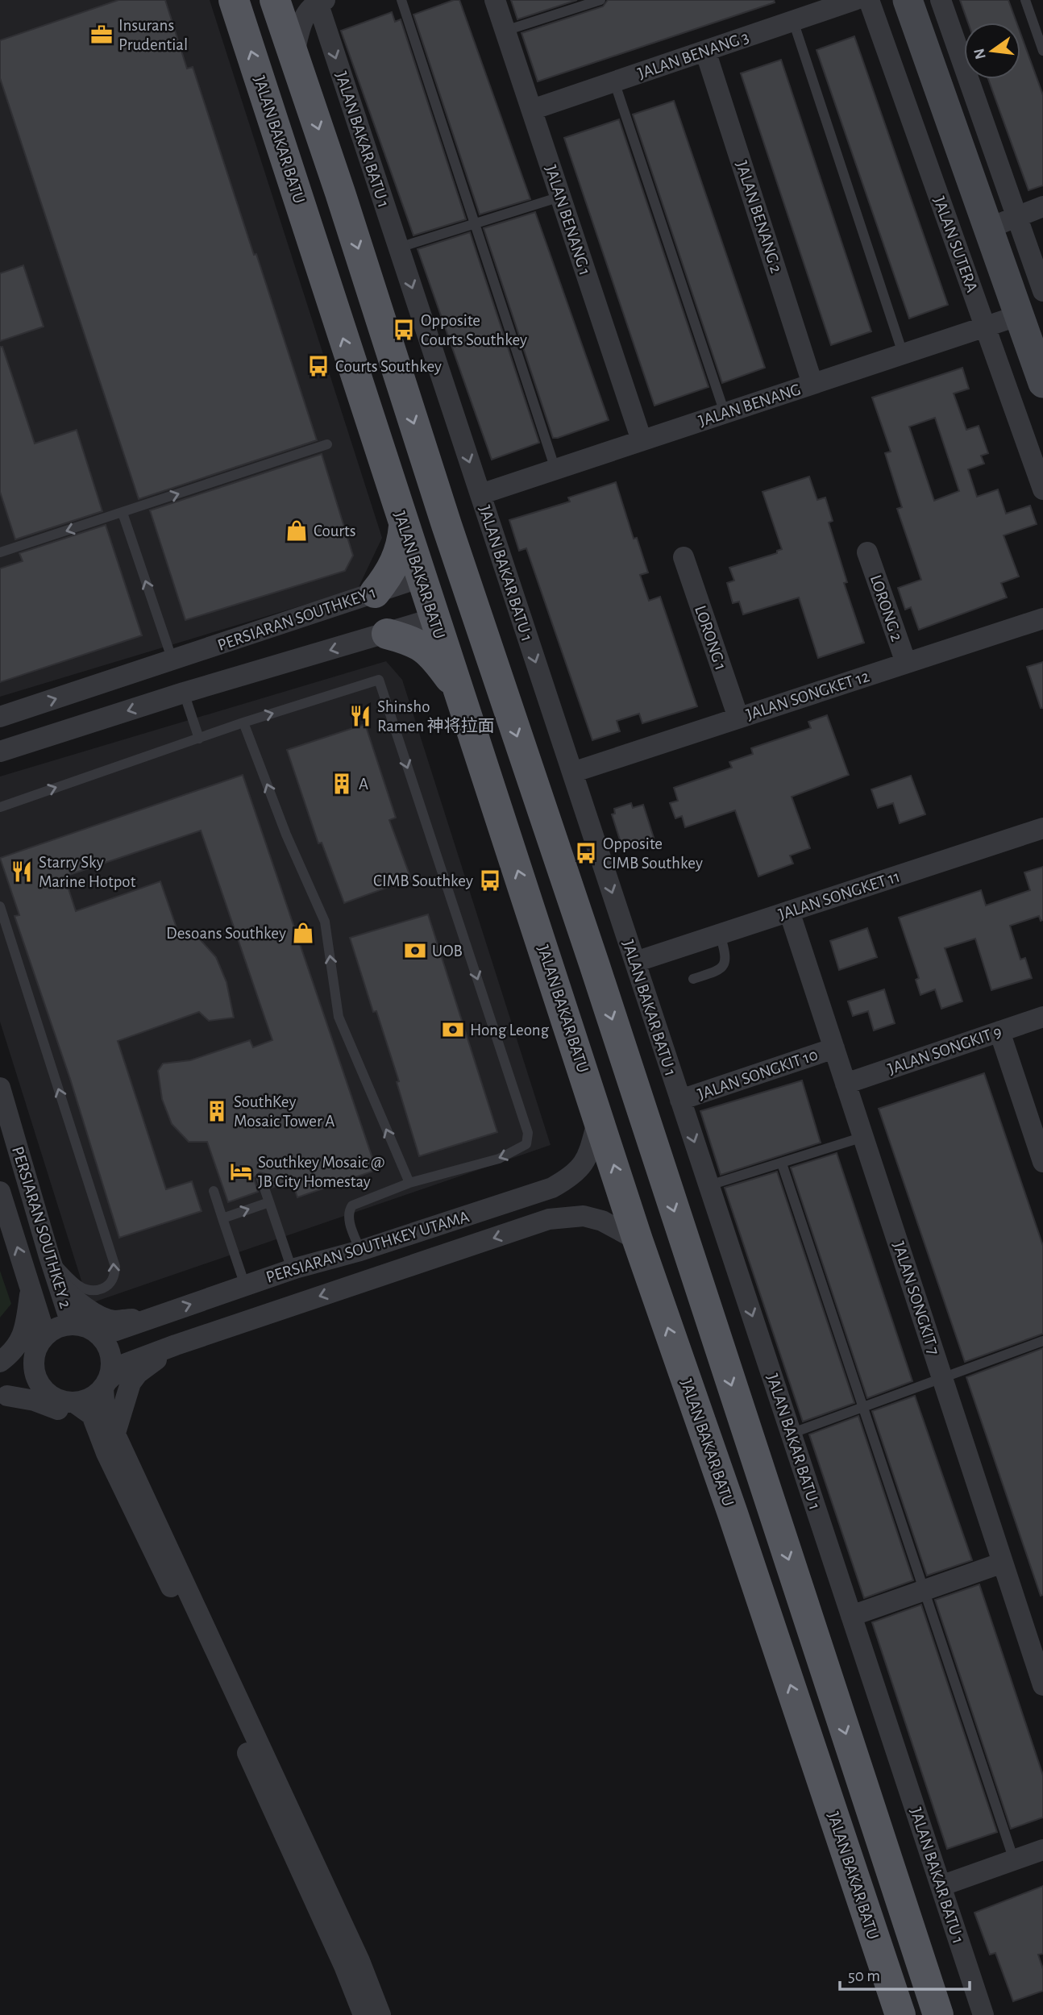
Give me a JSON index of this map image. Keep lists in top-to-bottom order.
{
  "streets": {
    "main road": ["JALAN BAKAR BATU"],
    "street": [
      "JALAN BENANG 3",
      "JALAN BAKAR BATU 1",
      "JALAN BENANG 2",
      "JALAN BENANG 1",
      "JALAN SUTERA",
      "JALAN BENANG",
      "LORONG 2",
      "PERSIARAN SOUTHKEY 1",
      "LORONG 1",
      "JALAN SONGKET 12",
      "JALAN SONGKET 11",
      "JALAN SONGKIT 9",
      "JALAN SONGKIT 10",
      "PERSIARAN SOUTHKEY 2",
      "PERSIARAN SOUTHKEY UTAMA",
      "JALAN SONGKIT 7"
    ]
  },
  "crossings": [
    ["JALAN BENANG 3", "JALAN BENANG 2"],
    ["JALAN BENANG 3", "JALAN BENANG 1"],
    ["JALAN BAKAR BATU", "PERSIARAN SOUTHKEY 1"],
    ["JALAN BAKAR BATU", "PERSIARAN SOUTHKEY UTAMA"],
    ["JALAN BAKAR BATU 1", "JALAN BENANG"],
    ["JALAN BAKAR BATU 1", "JALAN SONGKET 12"],
    ["JALAN BAKAR BATU 1", "JALAN SONGKET 11"],
    ["JALAN BAKAR BATU 1", "JALAN SONGKIT 10"],
    ["JALAN BENANG 2", "JALAN BENANG"],
    ["JALAN BENANG 1", "JALAN BENANG"],
    ["JALAN SUTERA", "JALAN BENANG"],
    ["LORONG 2", "JALAN SONGKET 12"],
    ["LORONG 1", "JALAN SONGKET 12"],
    ["JALAN SONGKET 11", "JALAN SONGKIT 7"],
    ["JALAN SONGKIT 9", "JALAN SONGKIT 7"],
    ["JALAN SONGKIT 10", "JALAN SONGKIT 7"],
    ["PERSIARAN SOUTHKEY 2", "PERSIARAN SOUTHKEY UTAMA"]
  ],
  "one_way": ["JALAN BAKAR BATU 1"],
  "places": {
    "office": ["Insurans Prudential"],
    "bus stop": [
      "Opposite Courts Southkey",
      "Courts Southkey",
      "Opposite CIMB Southkey",
      "CIMB Southkey"
    ],
    "shop": ["Courts", "Desoans Southkey"],
    "restaurant": ["Shinsho Ramen 神将拉面", "Starry Sky Marine Hotpot"],
    "building": ["A", "SouthKey Mosaic Tower A"],
    "bank": ["UOB", "Hong Leong"],
    "hotel": ["Southkey Mosaic @ JB City Homestay"]
  },
  "scale_bar": "50 m",
  "north": "left"
}
